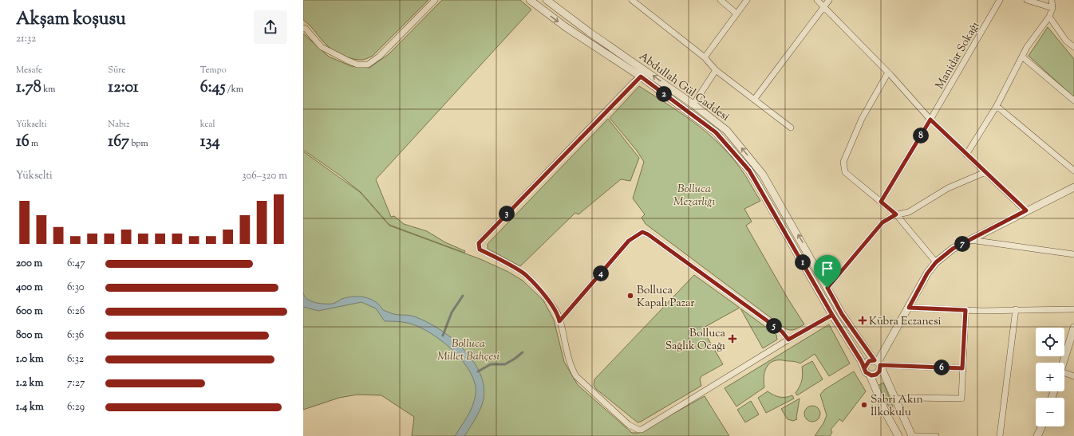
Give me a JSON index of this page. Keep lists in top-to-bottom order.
{
  "streets": {
    "street": ["Manidar Sokağı", "Abdullah Gül Caddesi"]
  },
  "parks": ["Bolluca Mezarlığı", "Bolluca Millet Bahçesi"],
  "places": {
    "other": ["Bolluca Kapalı Pazar", "Sabri Akın İlkokulu"],
    "health": ["Kübra Eczanesi", "Bolluca Sağlık Ocağı"]
  },
  "page": {
    "heading": ["Akşam koşusu", "21:32"],
    "stats": [
      ["Mesafe", "1.78 km"],
      ["Süre", "12:01"],
      ["Tempo", "6:45 /km"],
      ["Yükselti", "16 m"],
      ["Nabız", "167 bpm"],
      ["kcal", "134"]
    ],
    "pins": [
      "2",
      "8",
      "3",
      "7",
      "1",
      "4",
      "5",
      "6"
    ],
    "chart": ["Yükselti", "306–320 m"],
    "list": [
      {
        "name": "200 m",
        "note": "6:47"
      },
      {
        "name": "400 m",
        "note": "6:30"
      },
      {
        "name": "600 m",
        "note": "6:26"
      },
      {
        "name": "800 m",
        "note": "6:36"
      },
      {
        "name": "1.0 km",
        "note": "6:32"
      },
      {
        "name": "1.2 km",
        "note": "7:27"
      },
      {
        "name": "1.4 km",
        "note": "6:29"
      }
    ],
    "map_buttons": ["+", "−"]
  }
}
